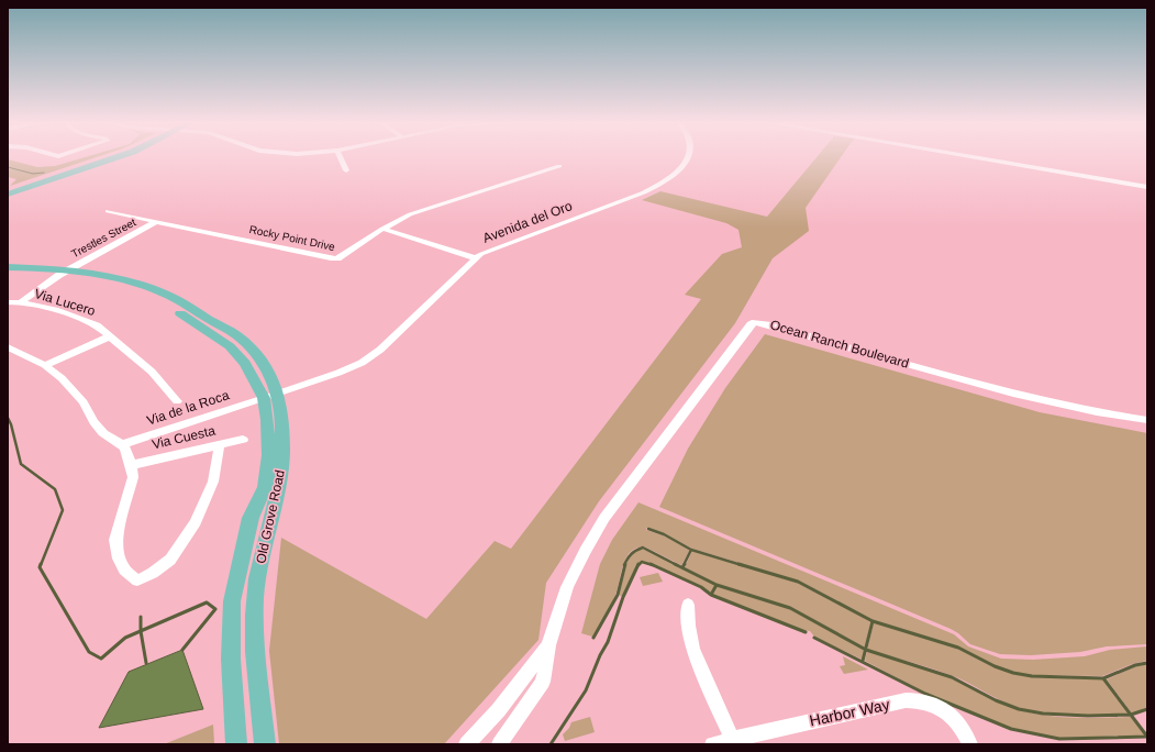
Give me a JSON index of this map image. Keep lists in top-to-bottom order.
{
  "streets": {
    "main road": ["Old Grove Road"],
    "street": [
      "Avenida del Oro",
      "Trestles Street",
      "Rocky Point Drive",
      "Via Lucero",
      "Ocean Ranch Boulevard",
      "Via de la Roca",
      "Via Cuesta",
      "Harbor Way"
    ]
  },
  "crossings": [
    ["Avenida del Oro", "Via de la Roca"],
    ["Avenida del Oro", "Old Grove Road"],
    ["Trestles Street", "Rocky Point Drive"],
    ["Trestles Street", "Via Lucero"],
    ["Trestles Street", "Old Grove Road"],
    ["Via de la Roca", "Old Grove Road"]
  ]
}
